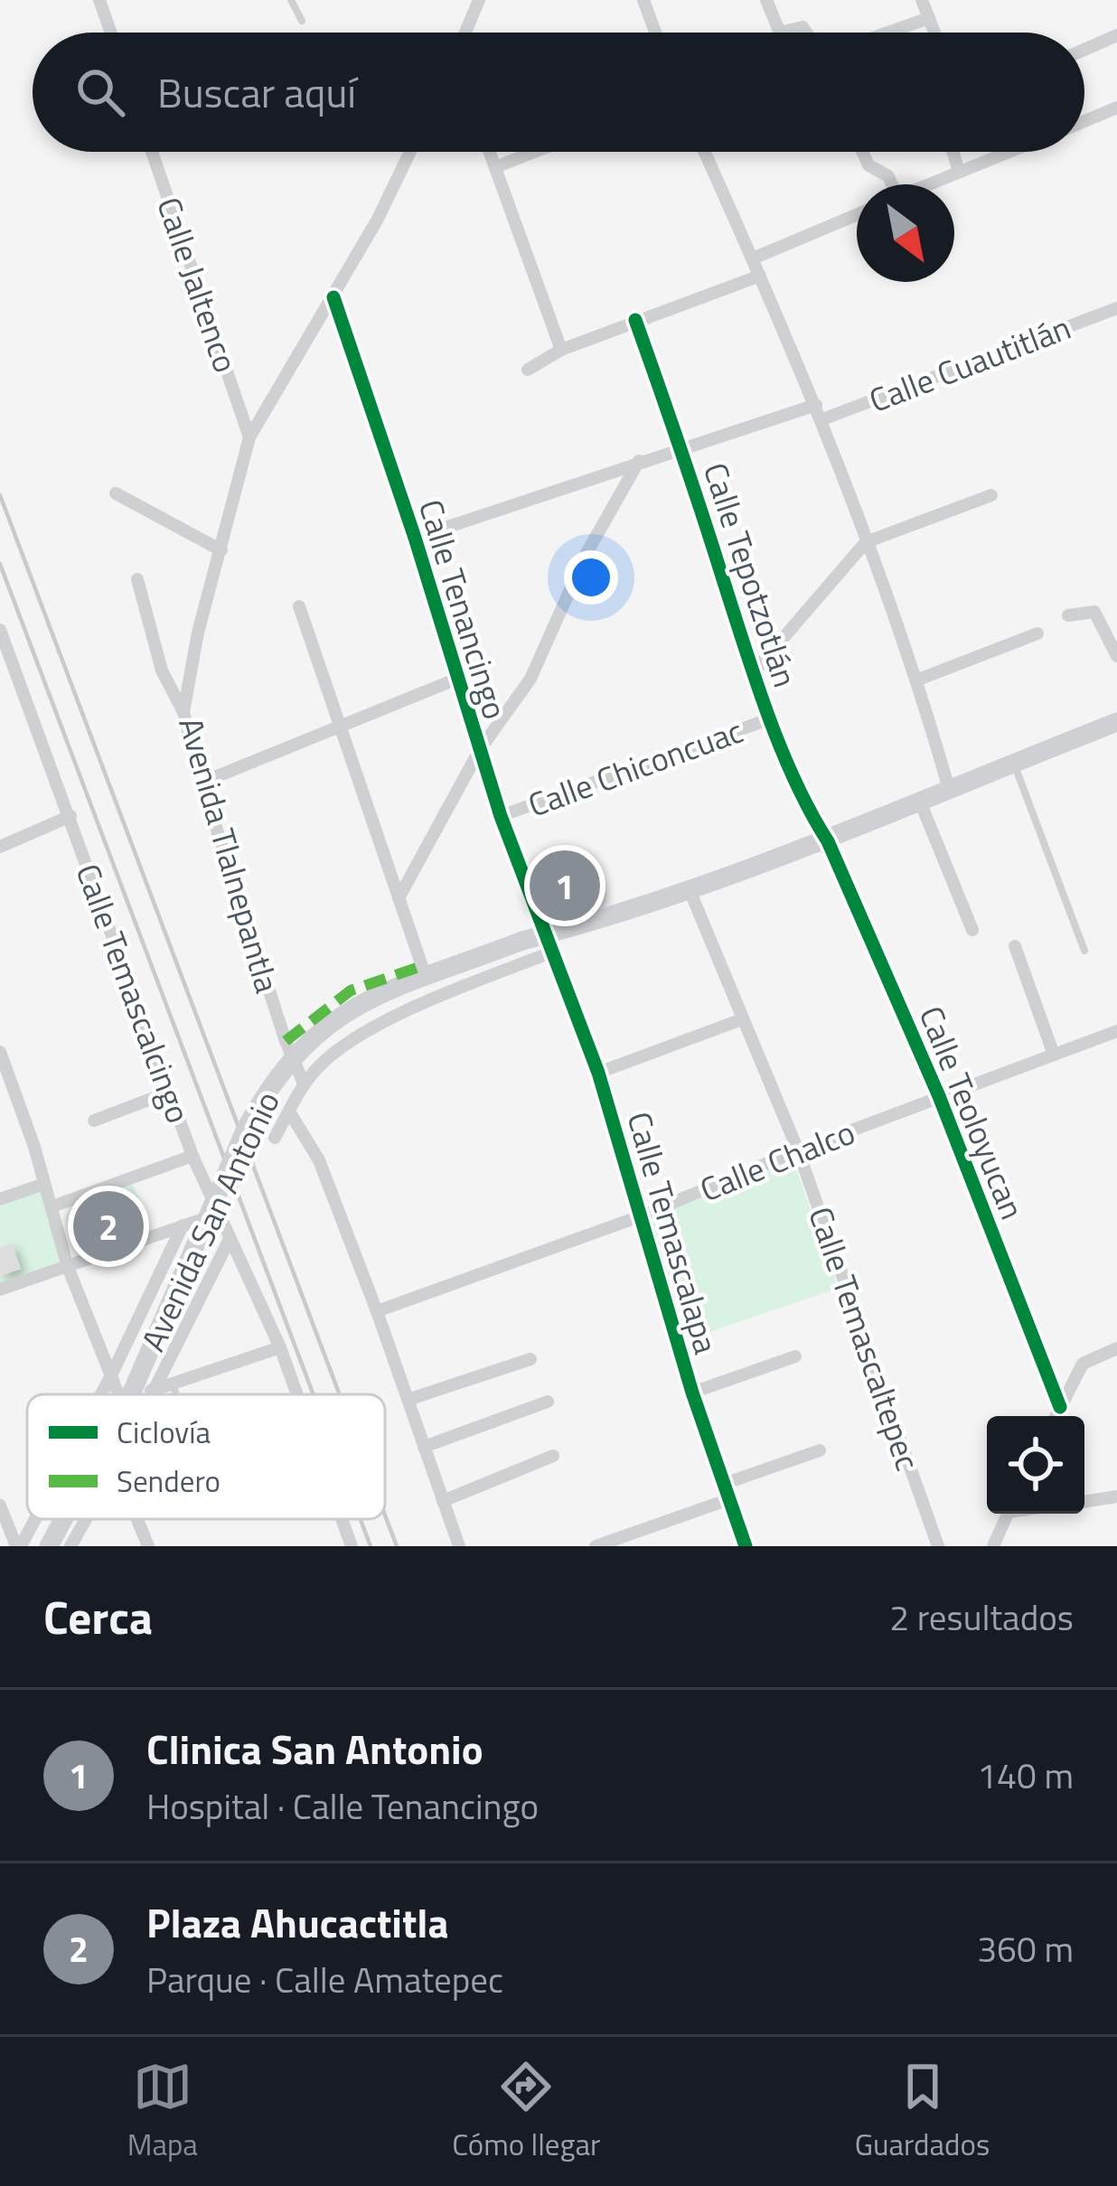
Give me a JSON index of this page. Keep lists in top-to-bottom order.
{
  "streets": {
    "main road": ["Avenida San Antonio"],
    "street": [
      "Calle Jaltenco",
      "Calle Cuautitlán",
      "Calle Tepotzotlán",
      "Calle Tenancingo",
      "Calle Chiconcuac",
      "Avenida Tlalnepantla",
      "Calle Temascalcingo",
      "Calle Teoloyucan",
      "Calle Chalco",
      "Calle Temascalapa",
      "Calle Temascaltepec"
    ]
  },
  "crossings": [
    ["Calle Jaltenco", "Avenida Tlalnepantla"],
    ["Calle Tepotzotlán", "Calle Chiconcuac"],
    ["Calle Tepotzotlán", "Calle Teoloyucan"],
    ["Calle Tepotzotlán", "Avenida San Antonio"],
    ["Calle Tenancingo", "Calle Chiconcuac"],
    ["Calle Tenancingo", "Avenida Tlalnepantla"],
    ["Calle Tenancingo", "Avenida San Antonio"],
    ["Calle Tenancingo", "Calle Temascalapa"],
    ["Avenida Tlalnepantla", "Avenida San Antonio"],
    ["Calle Temascalcingo", "Avenida San Antonio"],
    ["Calle Teoloyucan", "Calle Chalco"],
    ["Calle Teoloyucan", "Avenida San Antonio"],
    ["Calle Chalco", "Calle Temascalapa"],
    ["Calle Chalco", "Calle Temascaltepec"],
    ["Avenida San Antonio", "Calle Temascalapa"],
    ["Avenida San Antonio", "Calle Temascaltepec"]
  ],
  "legend": ["Ciclovía", "Sendero"],
  "north": "bottom right",
  "page": {
    "search": "Buscar aquí",
    "pins": ["1", "2"],
    "heading": ["Cerca", "2 resultados"],
    "list": [
      {
        "mark": "1",
        "name": "Clinica San Antonio",
        "note": "Hospital · Calle Tenancingo",
        "value": "140 m"
      },
      {
        "mark": "2",
        "name": "Plaza Ahucactitla",
        "note": "Parque · Calle Amatepec",
        "value": "360 m"
      }
    ],
    "nav": ["Mapa", "Cómo llegar", "Guardados"]
  }
}
